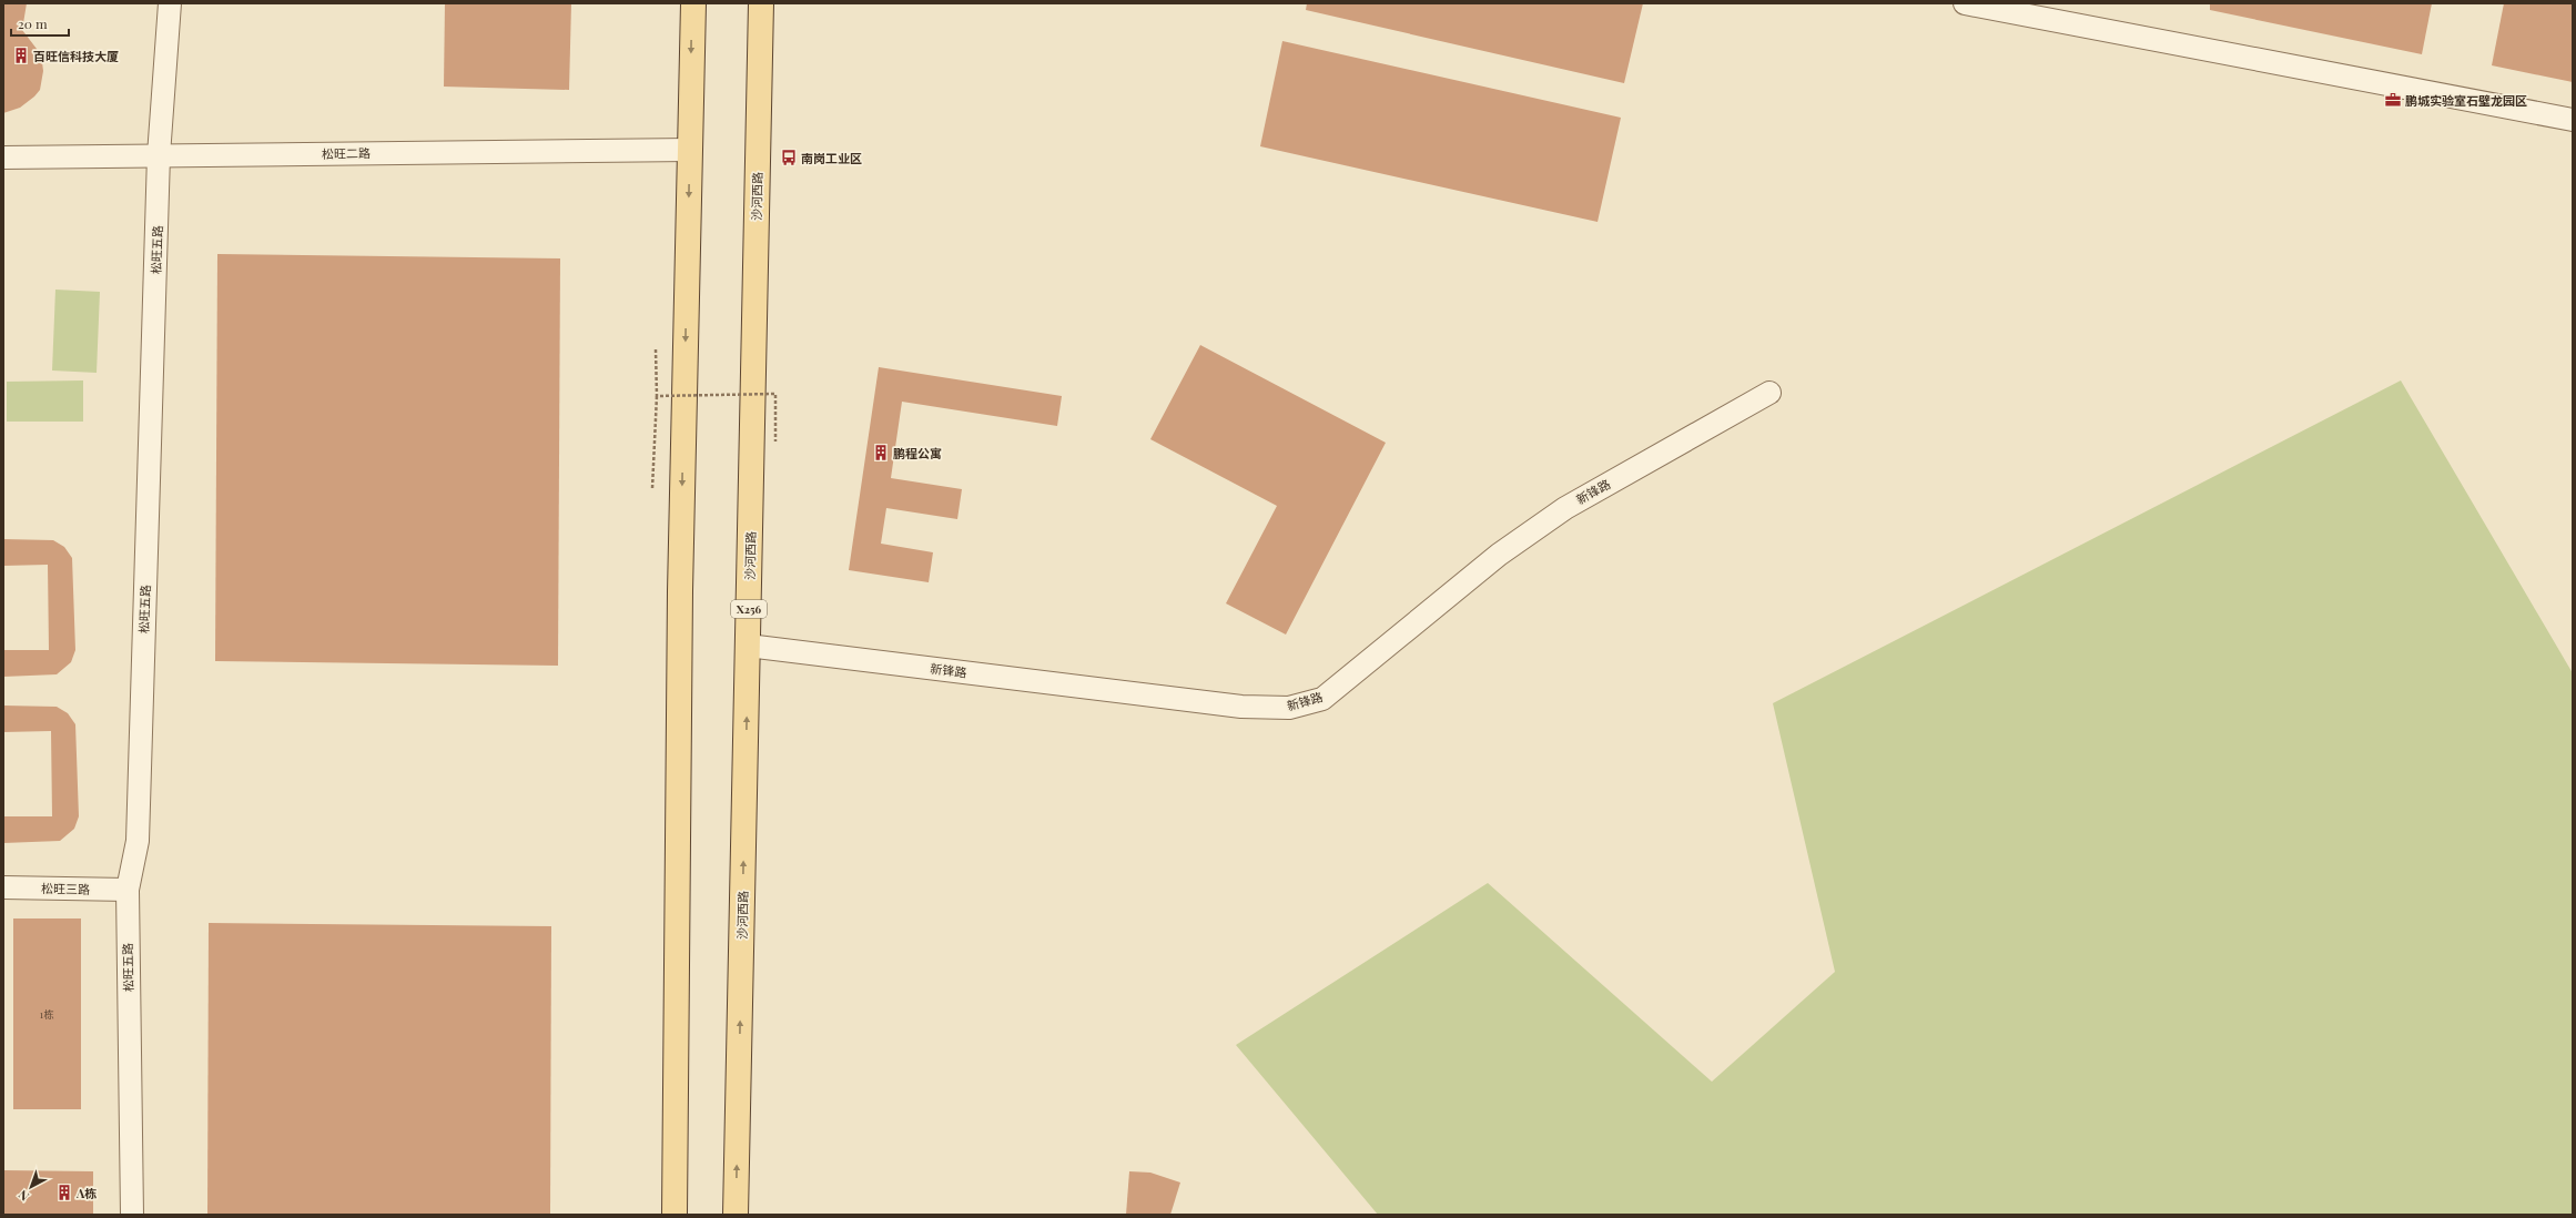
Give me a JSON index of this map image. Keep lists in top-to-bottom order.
{
  "streets": {
    "main road": ["沙河西路", "X256"],
    "street": [
      "松旺二路",
      "松旺五路",
      "新锋路",
      "松旺三路"
    ]
  },
  "crossings": [
    ["松旺二路", "松旺五路"],
    ["沙河西路", "新锋路"],
    ["松旺五路", "松旺三路"]
  ],
  "places": {
    "building": ["百旺信科技大厦", "鹏程公寓", "A栋"],
    "office": ["鹏城实验室石壁龙园区"],
    "bus stop": ["南岗工业区"]
  },
  "house_numbers": ["1栋"],
  "scale_bar": "20 m",
  "north": "bottom left"
}
